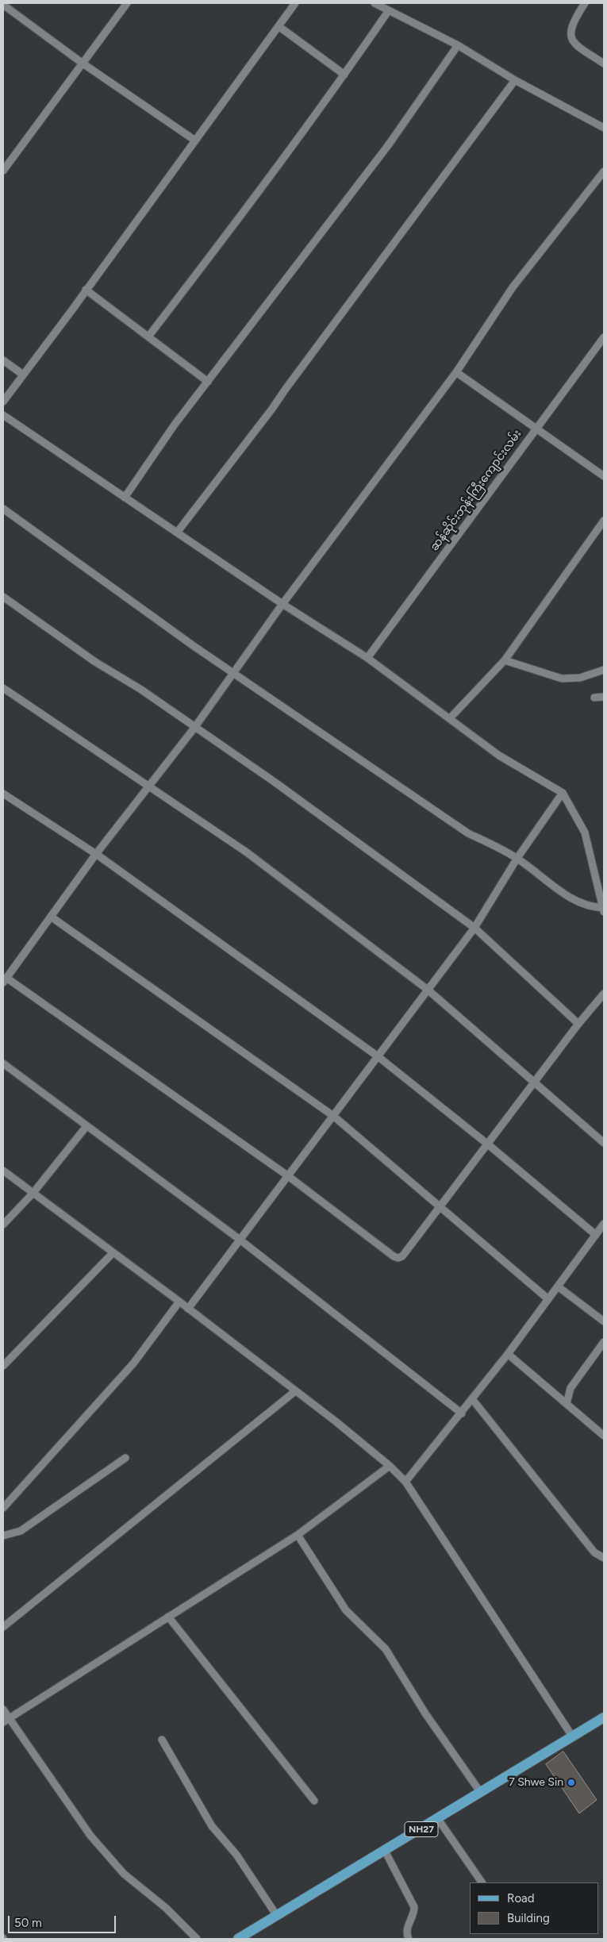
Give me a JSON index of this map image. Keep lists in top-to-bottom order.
{
  "streets": {
    "main road": ["NH27"],
    "street": ["ဆန်ဆိုင်းဘုန်းကြီးကျောင်းလမ်း"]
  },
  "places": ["7 Shwe Sin"],
  "legend": ["Road", "Building"],
  "scale_bar": "50 m"
}
